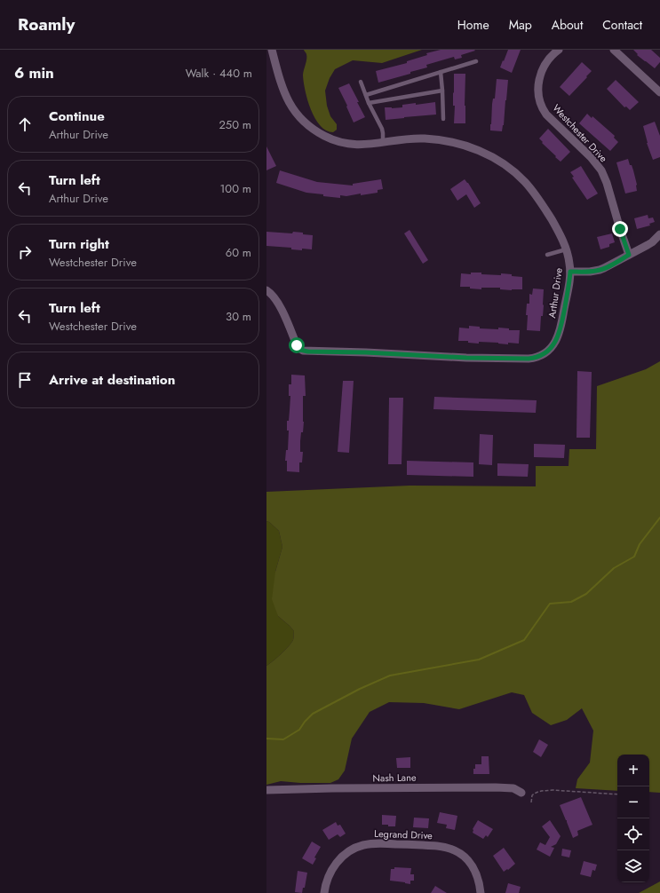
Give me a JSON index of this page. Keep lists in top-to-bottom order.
{
  "streets": {
    "street": [
      "Westchester Drive",
      "Arthur Drive",
      "Nash Lane",
      "Legrand Drive"
    ]
  },
  "page": {
    "header": "Roamly",
    "nav": [
      "Home",
      "Map",
      "About",
      "Contact"
    ],
    "heading": ["6 min", "Walk · 440 m"],
    "list": [
      ["Continue", "Arthur Drive", "250 m"],
      ["Turn left", "Arthur Drive", "100 m"],
      ["Turn right", "Westchester Drive", "60 m"],
      ["Turn left", "Westchester Drive", "30 m"],
      "Arrive at destination"
    ],
    "map_buttons": ["+", "−"]
  }
}
